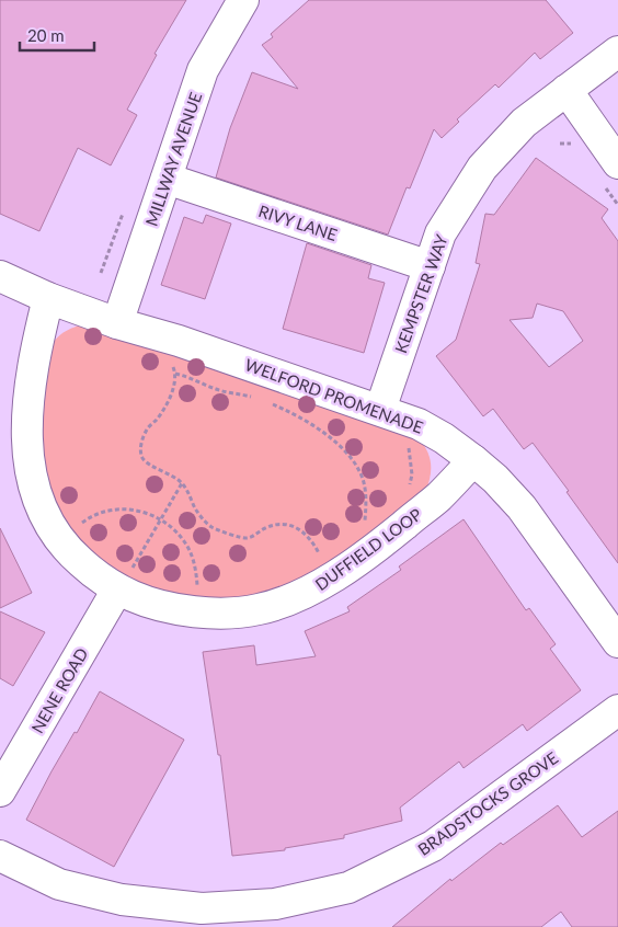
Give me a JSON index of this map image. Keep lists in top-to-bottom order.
{
  "streets": {
    "street": [
      "MILLWAY AVENUE",
      "RIVY LANE",
      "KEMPSTER WAY",
      "WELFORD PROMENADE",
      "DUFFIELD LOOP",
      "NENE ROAD",
      "BRADSTOCKS GROVE"
    ]
  },
  "crossings": [
    ["MILLWAY AVENUE", "RIVY LANE"],
    ["MILLWAY AVENUE", "WELFORD PROMENADE"],
    ["RIVY LANE", "KEMPSTER WAY"],
    ["KEMPSTER WAY", "WELFORD PROMENADE"],
    ["WELFORD PROMENADE", "DUFFIELD LOOP"],
    ["DUFFIELD LOOP", "NENE ROAD"]
  ],
  "scale_bar": "20 m"
}
